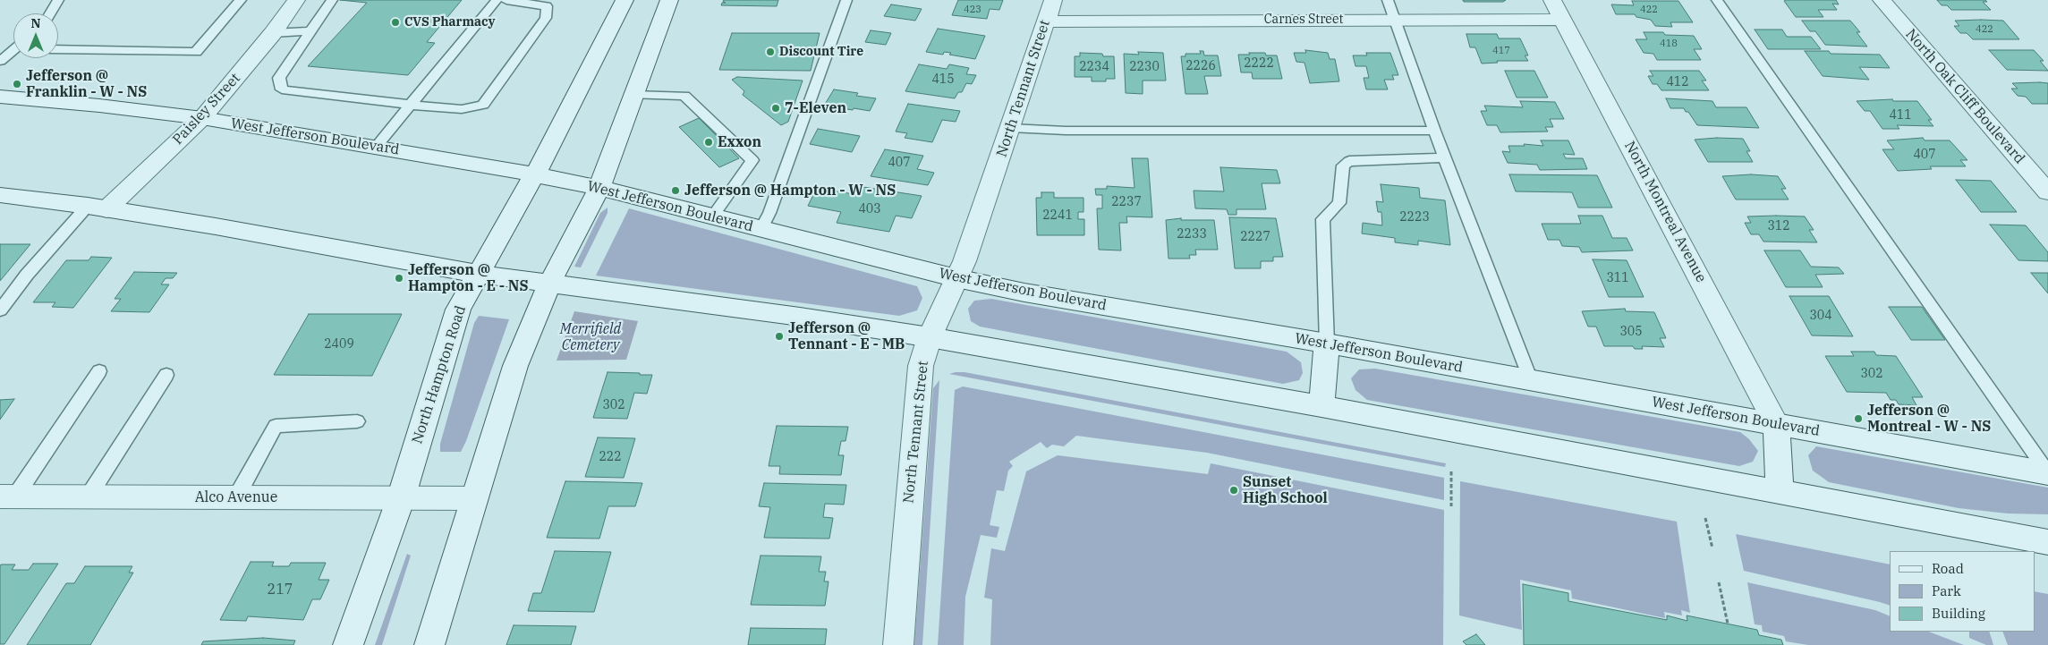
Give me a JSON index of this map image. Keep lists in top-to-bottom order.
{
  "streets": {
    "main road": [
      "Carnes Street",
      "North Tennant Street",
      "North Oak Cliff Boulevard",
      "Paisley Street",
      "West Jefferson Boulevard",
      "North Montreal Avenue",
      "North Hampton Road",
      "Alco Avenue"
    ]
  },
  "crossings": [
    ["Carnes Street", "North Tennant Street"],
    ["Carnes Street", "North Montreal Avenue"],
    ["North Tennant Street", "West Jefferson Boulevard"],
    ["Paisley Street", "West Jefferson Boulevard"],
    ["West Jefferson Boulevard", "North Montreal Avenue"],
    ["West Jefferson Boulevard", "North Hampton Road"],
    ["North Hampton Road", "Alco Avenue"]
  ],
  "parks": ["Merrifield Cemetery"],
  "places": [
    "CVS Pharmacy",
    "Discount Tire",
    "Jefferson @ Franklin - W - NS",
    "7-Eleven",
    "Exxon",
    "Jefferson @ Hampton - W - NS",
    "Jefferson @ Hampton - E - NS",
    "Jefferson @ Tennant - E - MB",
    "Jefferson @ Montreal - W - NS",
    "Sunset High School"
  ],
  "house_numbers": [
    "423",
    "422",
    "422",
    "418",
    "417",
    "2222",
    "2226",
    "2234",
    "2230",
    "415",
    "412",
    "411",
    "407",
    "407",
    "2237",
    "403",
    "2241",
    "2223",
    "312",
    "2233",
    "2227",
    "311",
    "304",
    "305",
    "2409",
    "302",
    "302",
    "222",
    "217"
  ],
  "legend": ["Road", "Park", "Building"],
  "north": "top"
}
